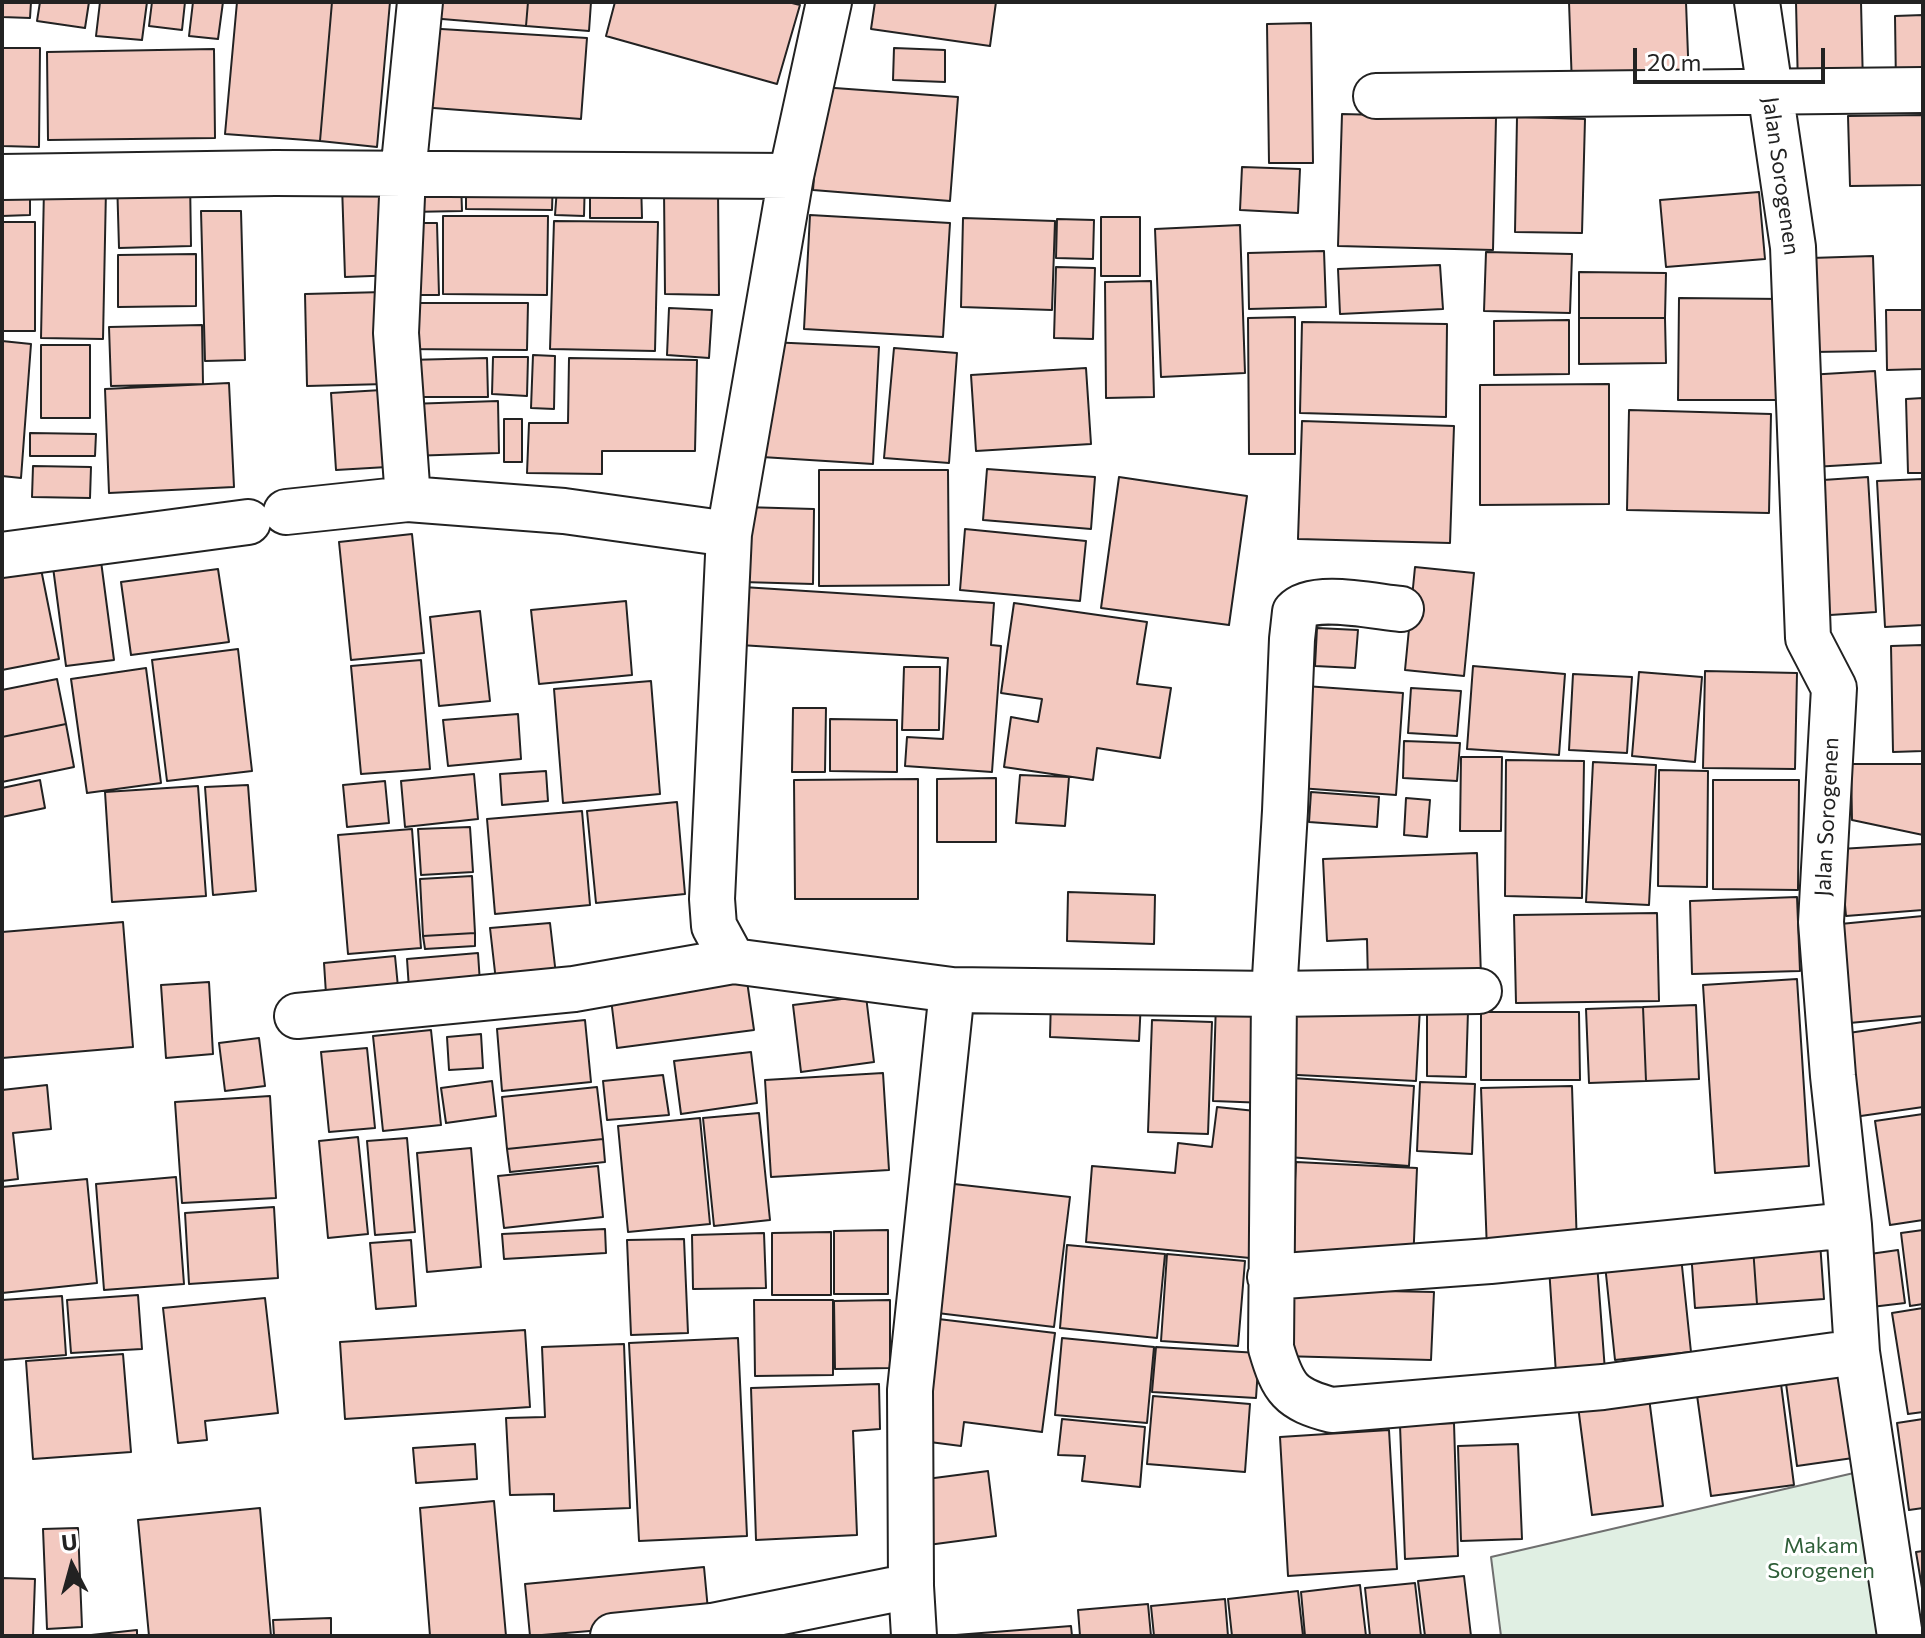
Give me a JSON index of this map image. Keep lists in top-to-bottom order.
{
  "streets": {
    "street": ["Jalan Sorogenen"]
  },
  "parks": ["Makam Sorogenen"],
  "scale_bar": "20 m",
  "north": "top"
}
